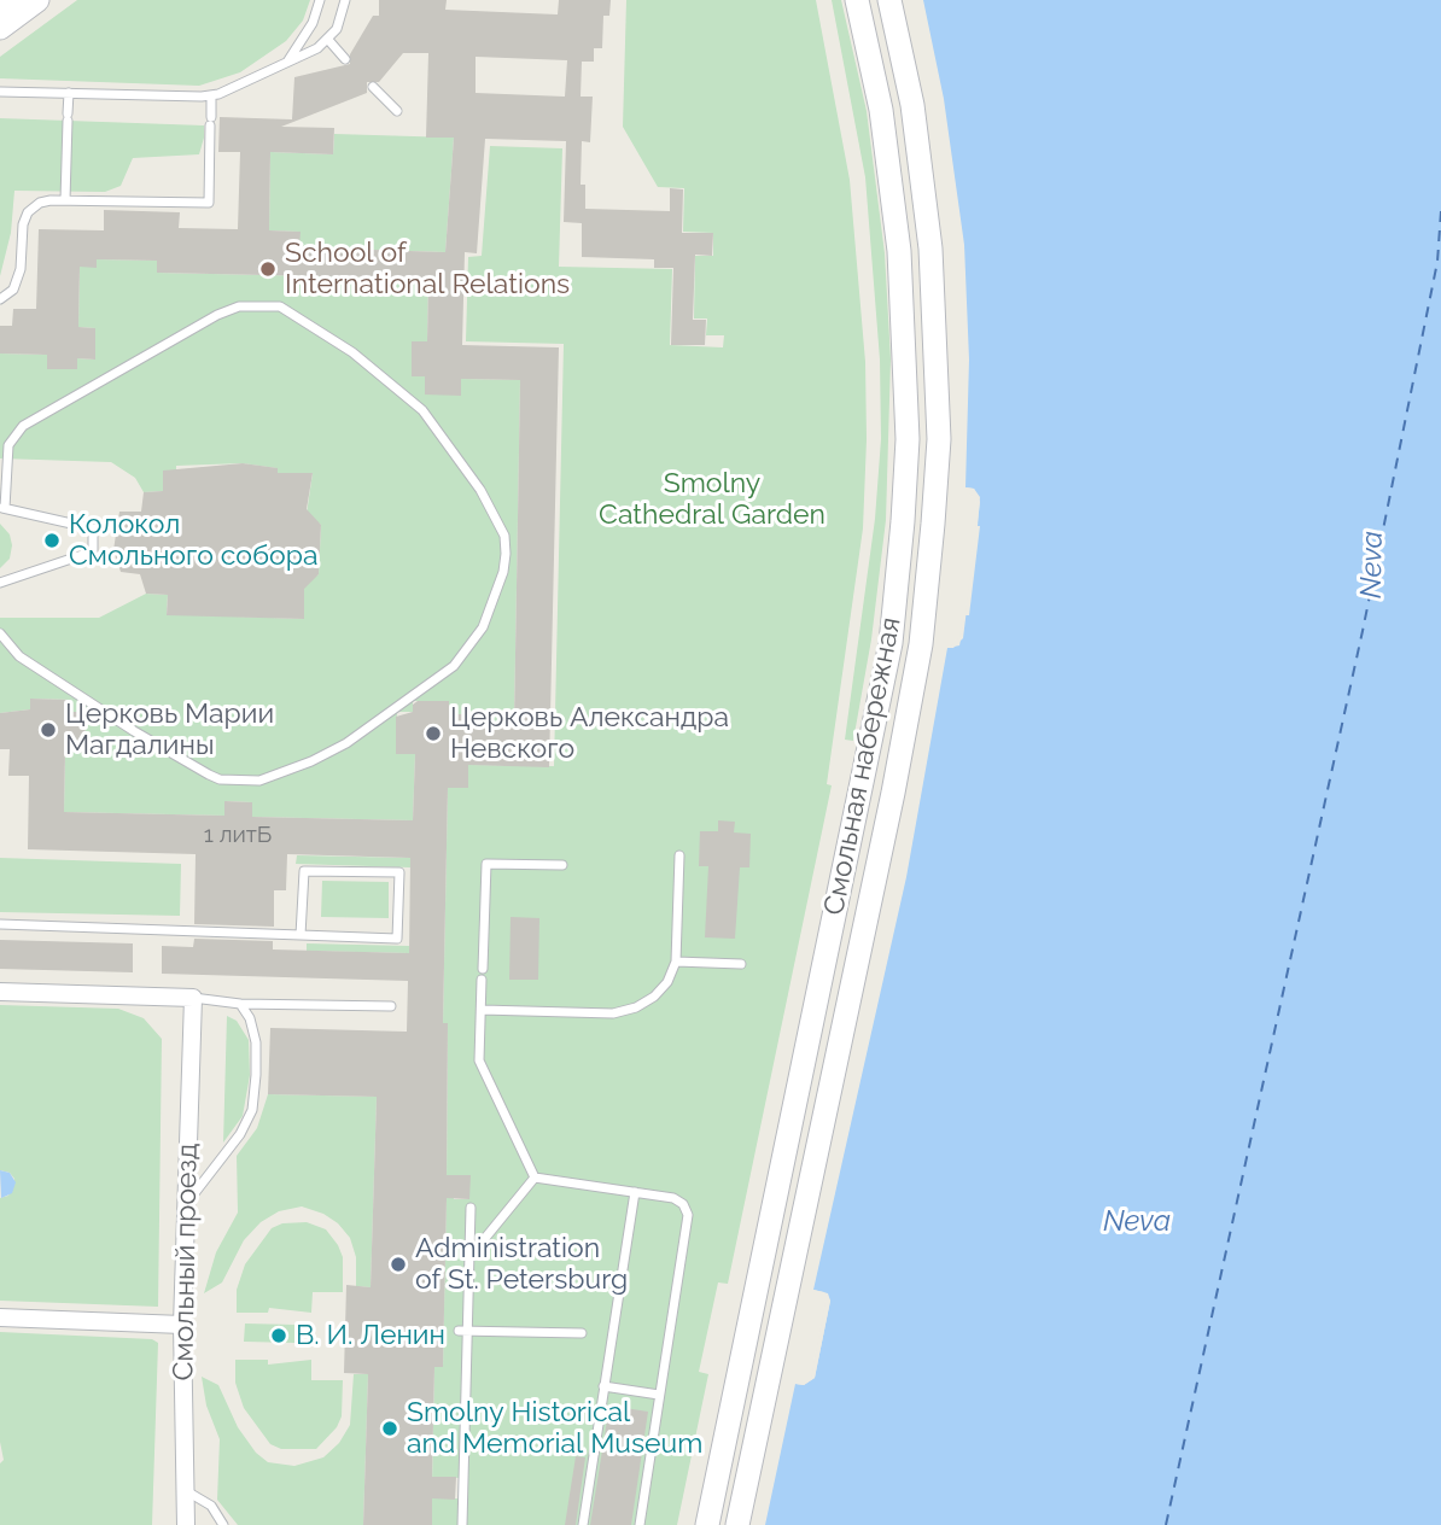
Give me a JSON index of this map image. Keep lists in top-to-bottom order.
{
  "streets": {
    "main road": ["Смольная набережная"],
    "street": ["Смольный проезд"]
  },
  "water": ["Neva"],
  "parks": ["Smolny Cathedral Garden"],
  "places": [
    "School of International Relations",
    "Колокол Смольного собора",
    "Церковь Марии Магдалины",
    "Церковь Александра Невского",
    "Administration of St. Petersburg",
    "В. И. Ленин",
    "Smolny Historical and Memorial Museum"
  ],
  "house_numbers": ["1 литБ"]
}
